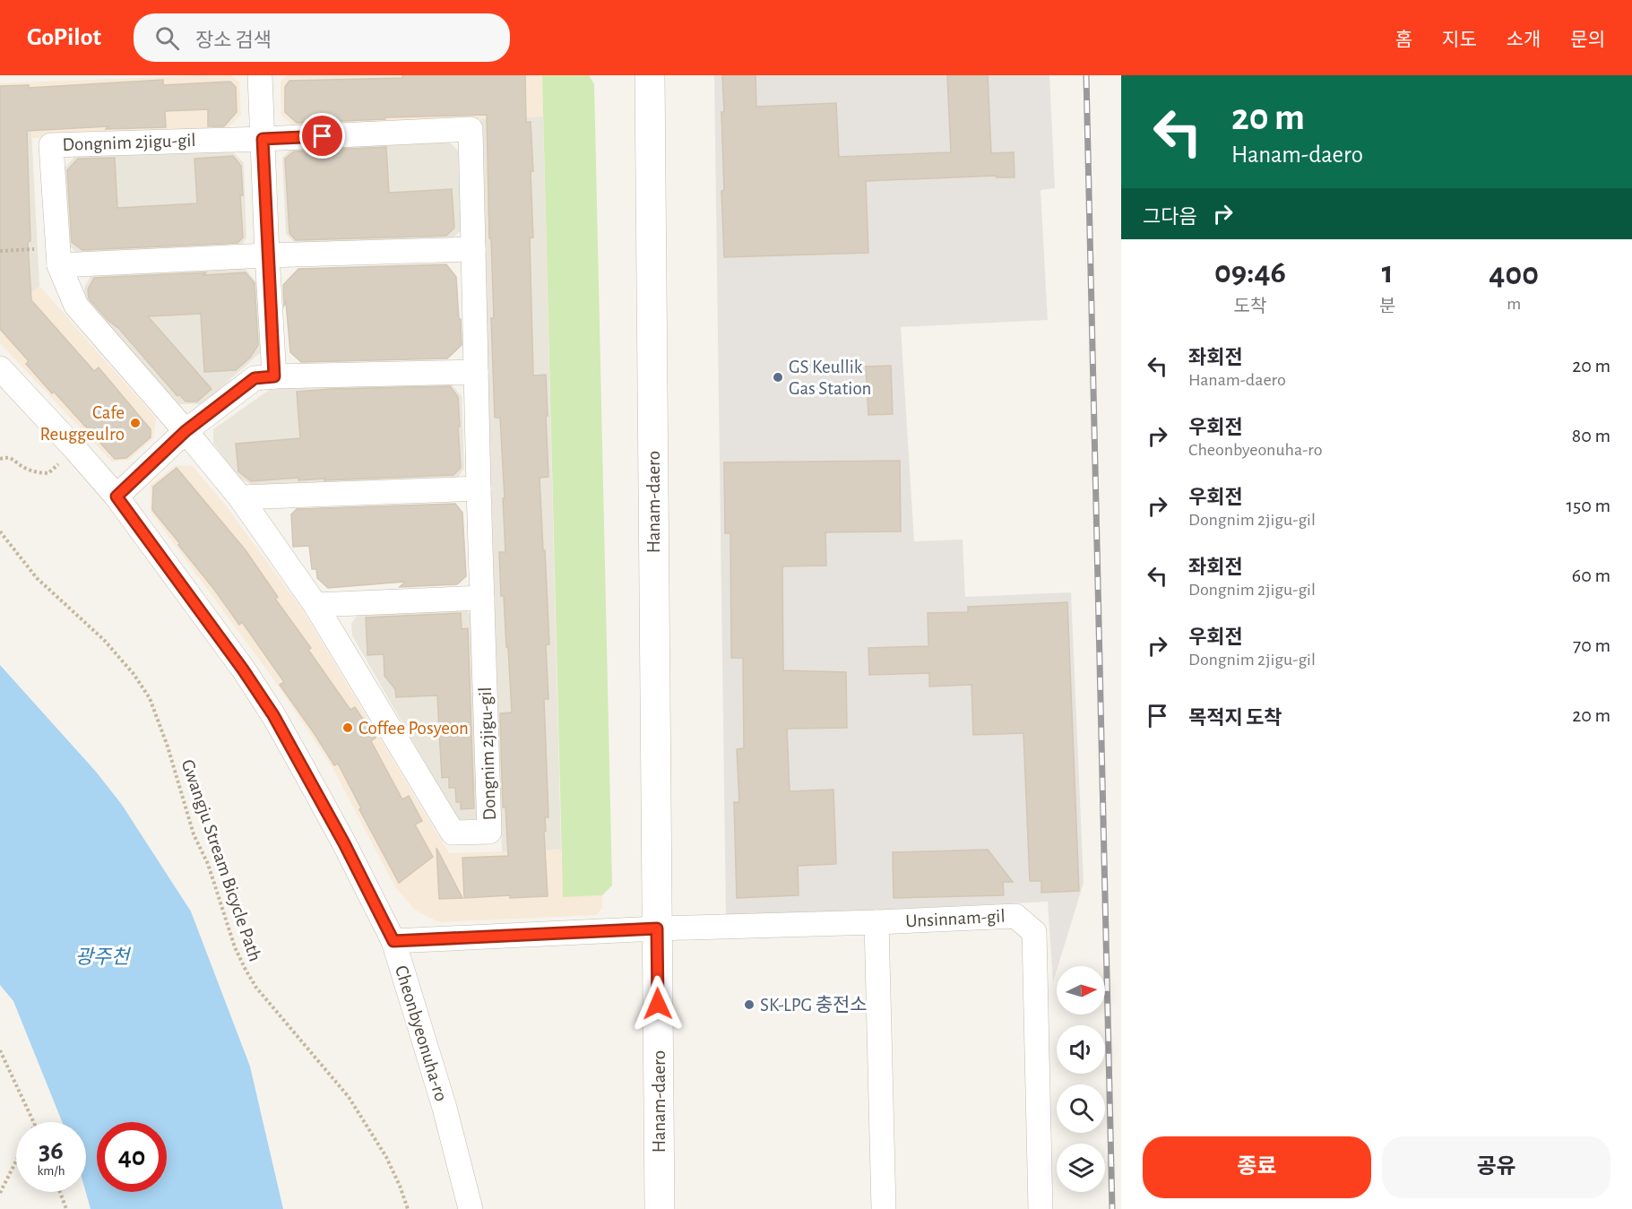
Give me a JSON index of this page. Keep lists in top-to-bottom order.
{
  "streets": {
    "street": [
      "Dongnim 2jigu-gil",
      "Hanam-daero",
      "Unsinnam-gil",
      "Cheonbyeonuha-ro"
    ],
    "path": ["Gwangju Stream Bicycle Path"]
  },
  "crossings": [
    ["Hanam-daero", "Unsinnam-gil"]
  ],
  "water": ["광주천"],
  "places": [
    "GS Keullik Gas Station",
    "Cafe Reuggeulro",
    "Coffee Posyeon",
    "SK-LPG 충전소"
  ],
  "north": "right",
  "page": {
    "header": "GoPilot",
    "search": "장소 검색",
    "nav": [
      "홈",
      "지도",
      "소개",
      "문의"
    ],
    "turn": ["20 m", "Hanam-daero"],
    "then": "그다음",
    "eta": [
      "09:46",
      "도착",
      "1",
      "분",
      "400",
      "m"
    ],
    "list": [
      {
        "name": "좌회전",
        "note": "Hanam-daero",
        "value": "20 m"
      },
      {
        "name": "우회전",
        "note": "Cheonbyeonuha-ro",
        "value": "80 m"
      },
      {
        "name": "우회전",
        "note": "Dongnim 2jigu-gil",
        "value": "150 m"
      },
      {
        "name": "좌회전",
        "note": "Dongnim 2jigu-gil",
        "value": "60 m"
      },
      {
        "name": "우회전",
        "note": "Dongnim 2jigu-gil",
        "value": "70 m"
      },
      {
        "name": "목적지 도착",
        "value": "20 m"
      }
    ],
    "speed": "36 km/h",
    "limit": "40",
    "buttons": ["종료", "공유"]
  }
}
